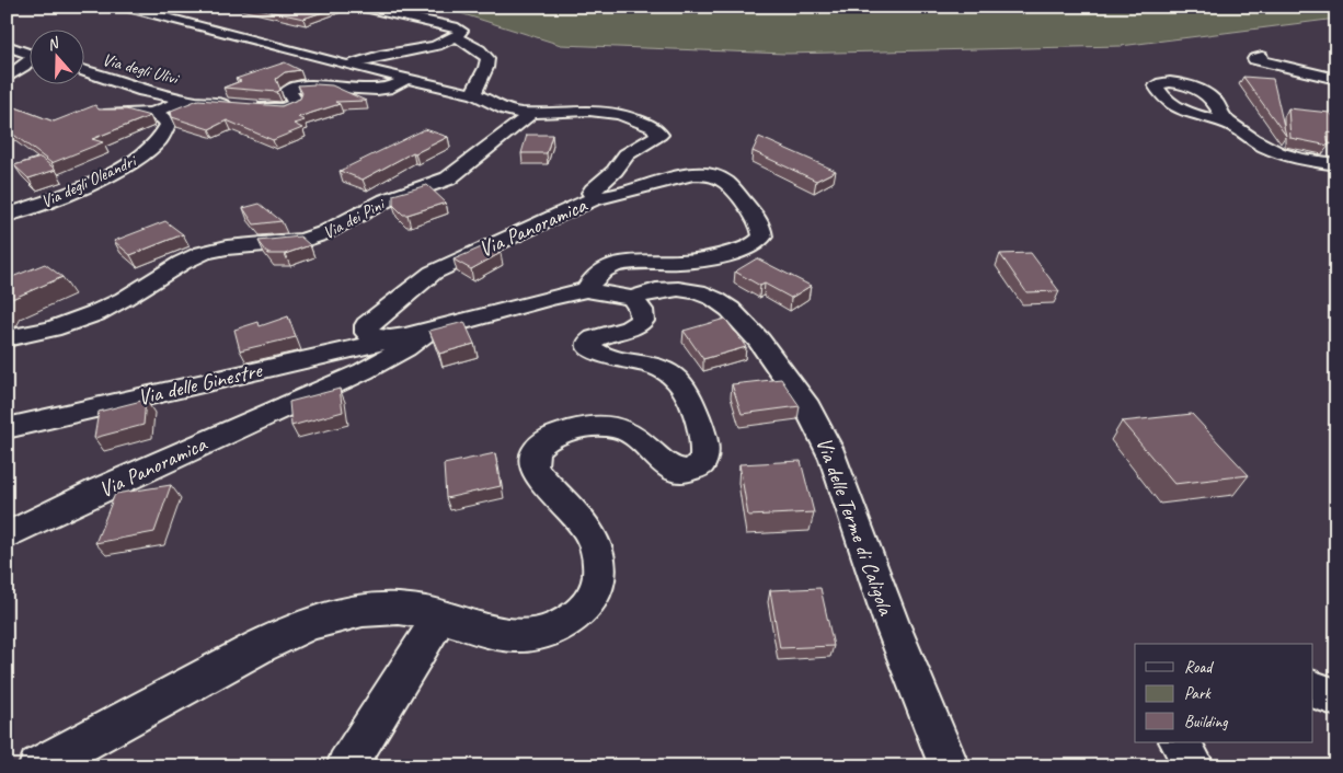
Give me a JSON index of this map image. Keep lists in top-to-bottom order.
{
  "streets": {
    "street": [
      "Via degli Ulivi",
      "Via degli Oleandri",
      "Via dei Pini",
      "Via Panoramica",
      "Via delle Ginestre",
      "Via delle Terme di Caligola"
    ]
  },
  "crossings": [
    ["Via dei Pini", "Via Panoramica"],
    ["Via Panoramica", "Via delle Ginestre"]
  ],
  "legend": ["Road", "Park", "Building"],
  "north": "top"
}
